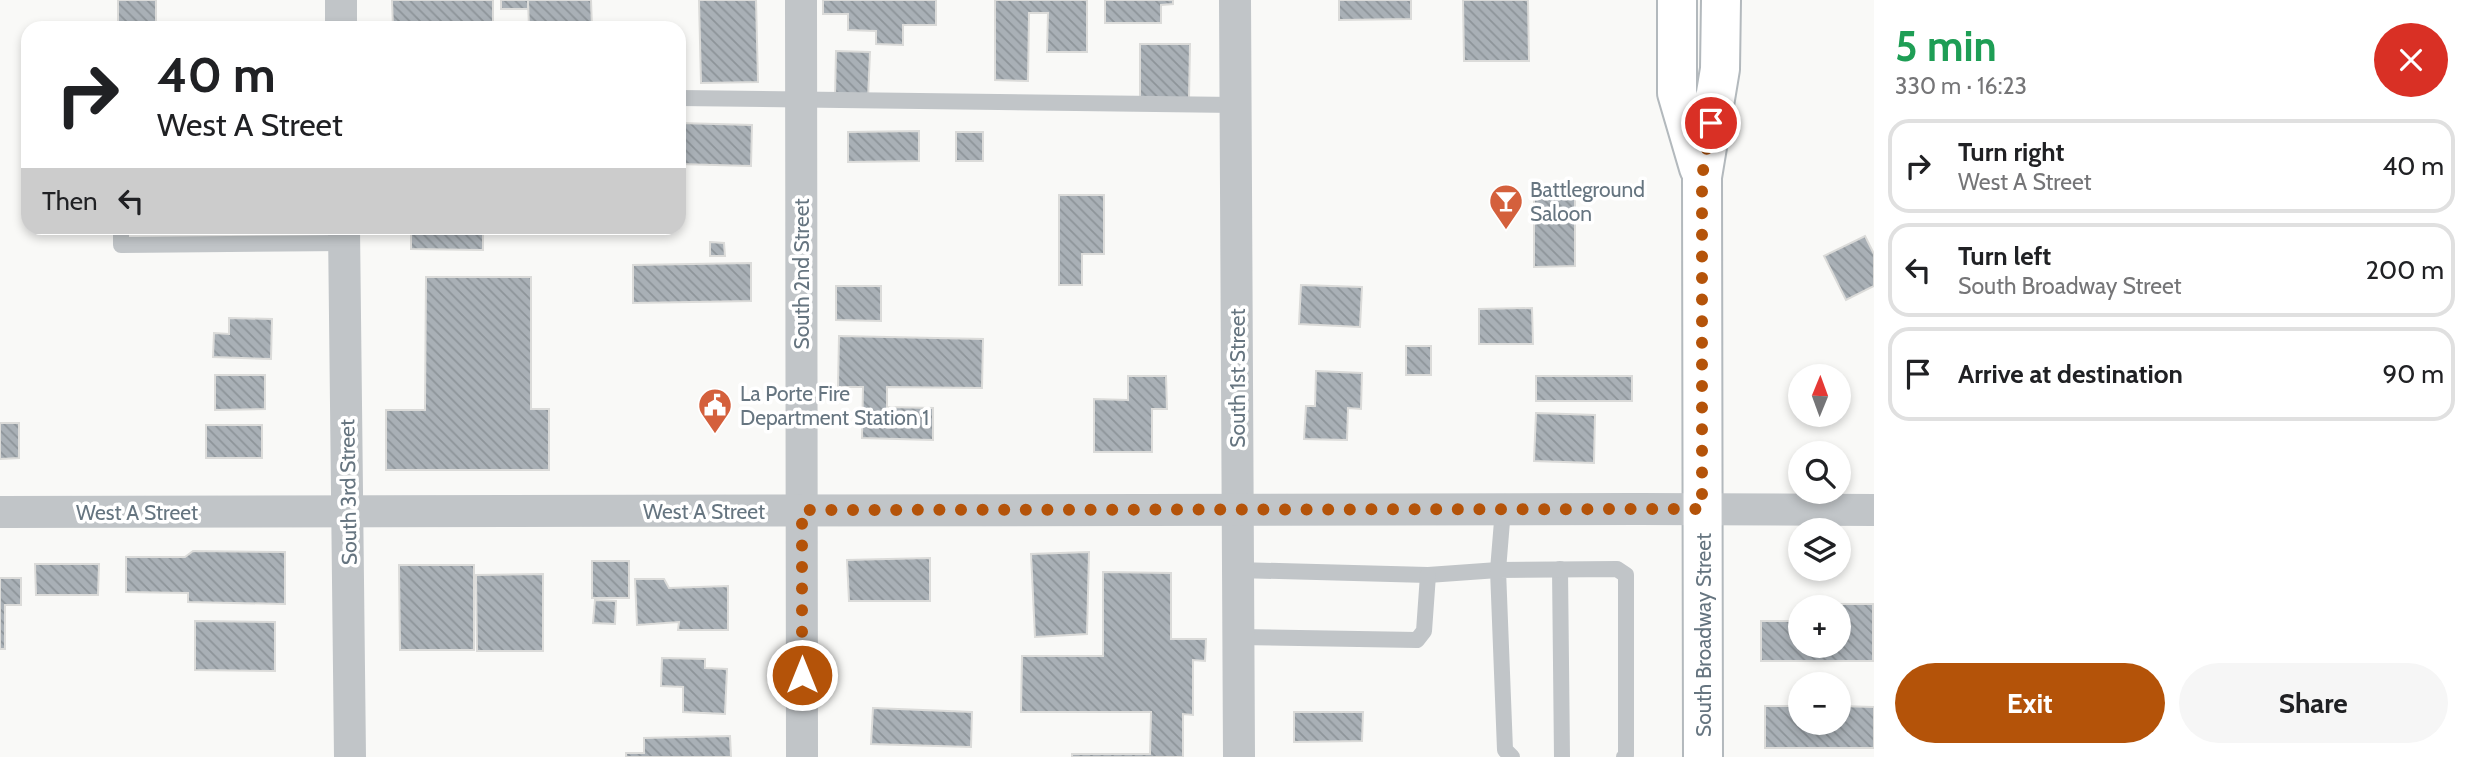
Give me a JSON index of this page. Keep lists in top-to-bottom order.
{
  "streets": {
    "main road": ["South Broadway Street"],
    "street": [
      "South 2nd Street",
      "South 1st Street",
      "South 3rd Street",
      "West A Street"
    ]
  },
  "crossings": [
    ["South 2nd Street", "West A Street"],
    ["South 1st Street", "West A Street"],
    ["South 3rd Street", "West A Street"],
    ["West A Street", "South Broadway Street"]
  ],
  "places": {
    "bar": ["Battleground Saloon"],
    "public building": ["La Porte Fire Department Station 1"]
  },
  "north": "top",
  "page": {
    "heading": ["5 min", "330 m · 16:23"],
    "turn": ["40 m", "West A Street"],
    "list": [
      {
        "name": "Turn right",
        "note": "West A Street",
        "value": "40 m"
      },
      {
        "name": "Turn left",
        "note": "South Broadway Street",
        "value": "200 m"
      },
      {
        "name": "Arrive at destination",
        "value": "90 m"
      }
    ],
    "then": "Then",
    "map_buttons": ["+", "−"],
    "buttons": ["Exit", "Share"]
  }
}
